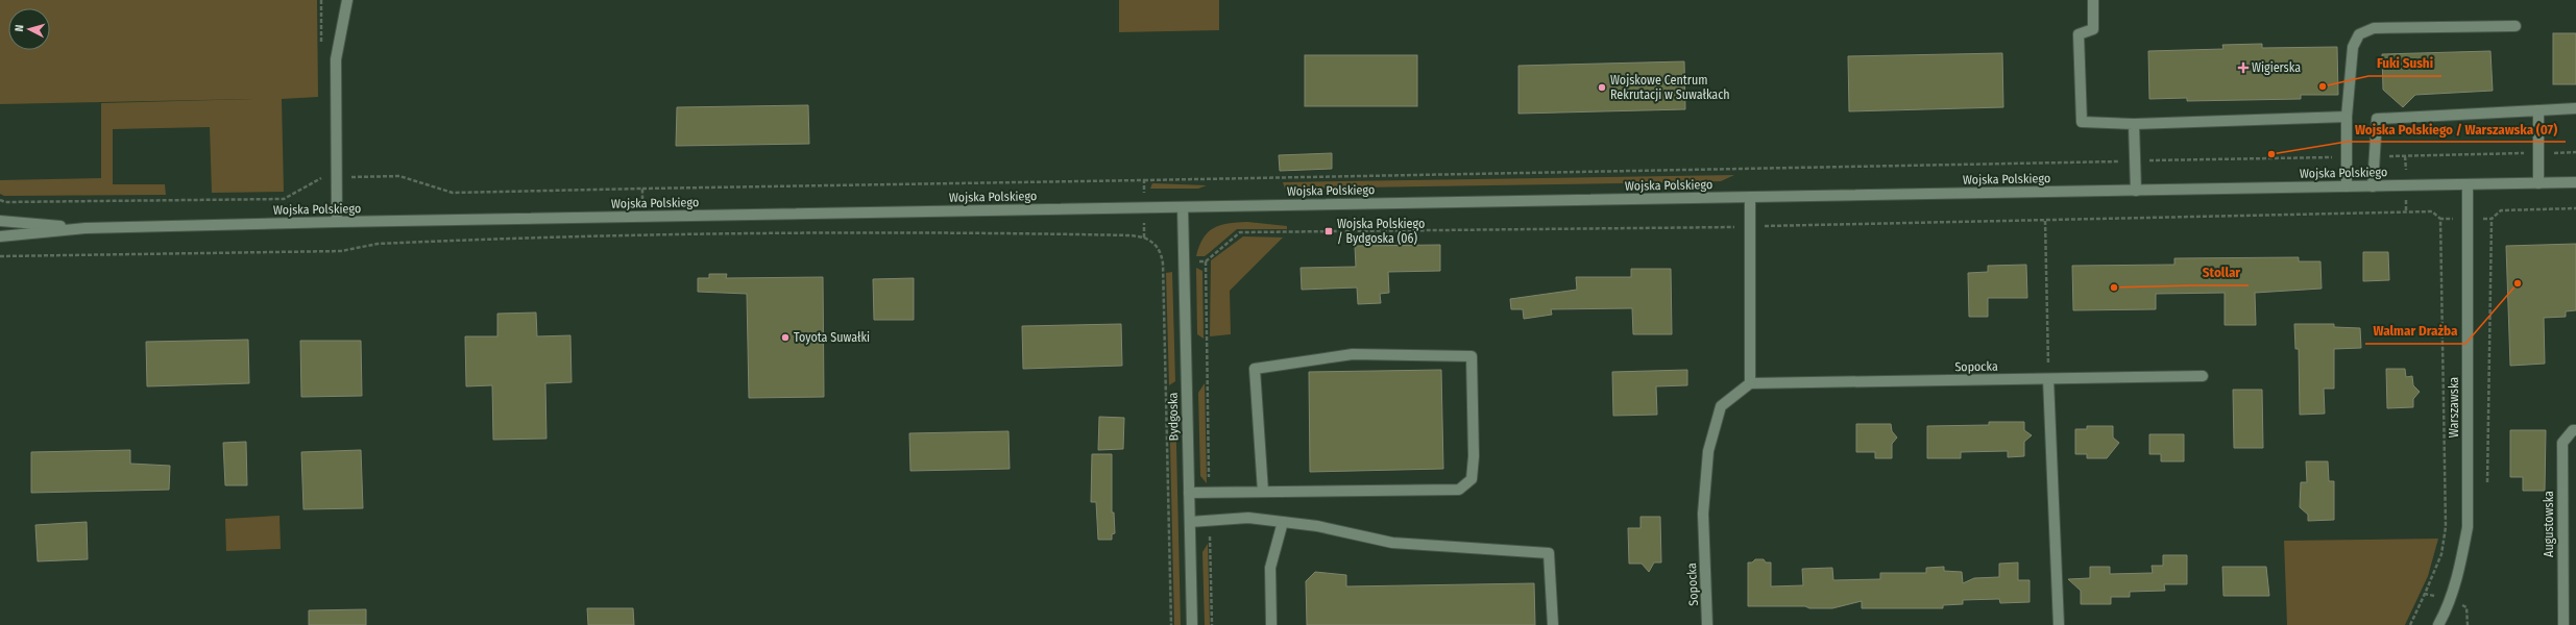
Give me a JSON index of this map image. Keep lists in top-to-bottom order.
{
  "streets": {
    "street": [
      "Wojska Polskiego",
      "Sopocka",
      "Warszawska",
      "Bydgoska",
      "Augustowska"
    ]
  },
  "crossings": [
    ["Wojska Polskiego", "Warszawska"],
    ["Wojska Polskiego", "Bydgoska"]
  ],
  "places": {
    "health": ["Wigierska"],
    "other": [
      "Fuki Sushi",
      "Wojskowe Centrum Rekrutacji w Suwałkach",
      "Wojska Polskiego / Warszawska (07)",
      "Walmar Drażba",
      "Stollar",
      "Toyota Suwałki"
    ],
    "transit": ["Wojska Polskiego / Bydgoska (06)"]
  },
  "north": "left"
}
